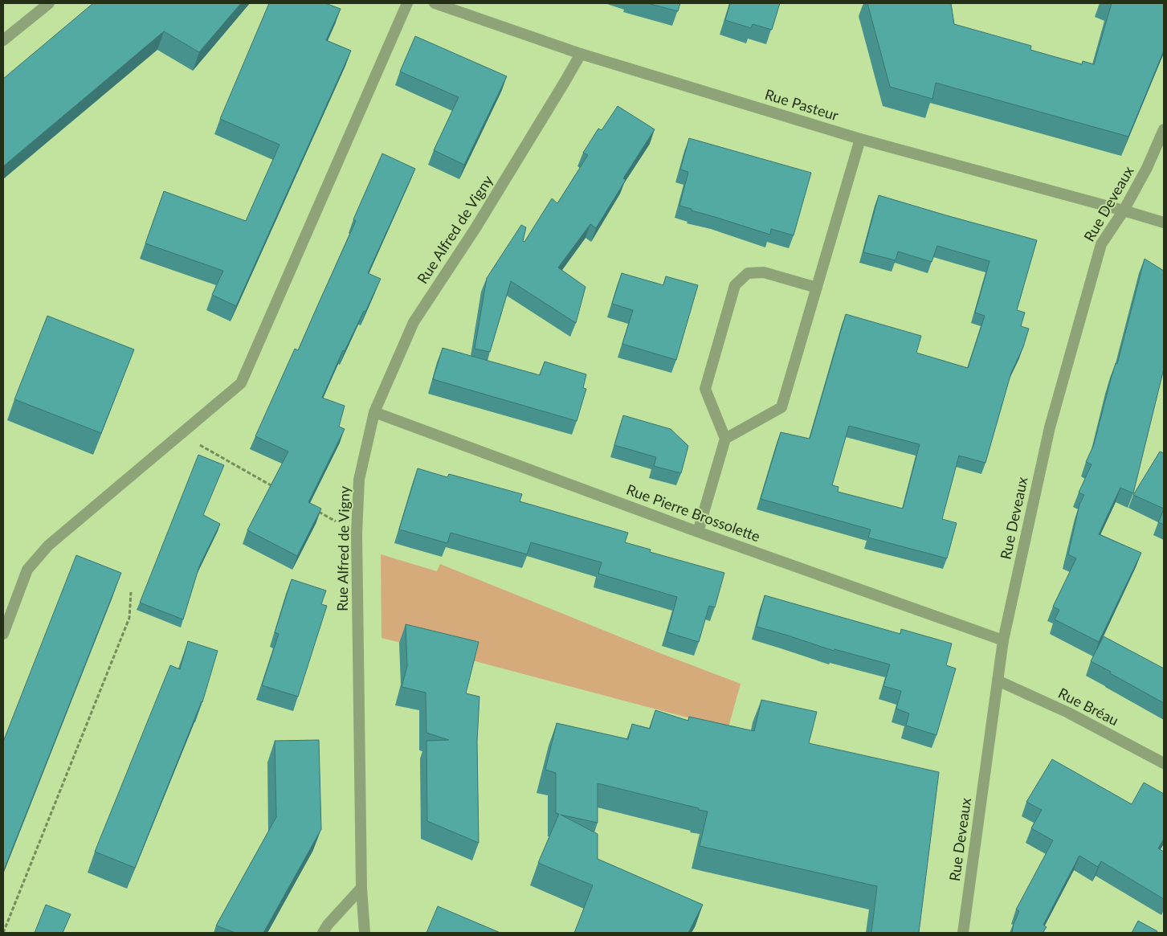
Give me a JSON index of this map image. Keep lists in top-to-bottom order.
{
  "streets": {
    "street": [
      "Rue Pasteur",
      "Rue Deveaux",
      "Rue Alfred de Vigny",
      "Rue Pierre Brossolette",
      "Rue Bréau"
    ]
  },
  "crossings": [
    ["Rue Pasteur", "Rue Deveaux"],
    ["Rue Pasteur", "Rue Alfred de Vigny"],
    ["Rue Deveaux", "Rue Pierre Brossolette"],
    ["Rue Deveaux", "Rue Bréau"],
    ["Rue Alfred de Vigny", "Rue Pierre Brossolette"]
  ]
}
